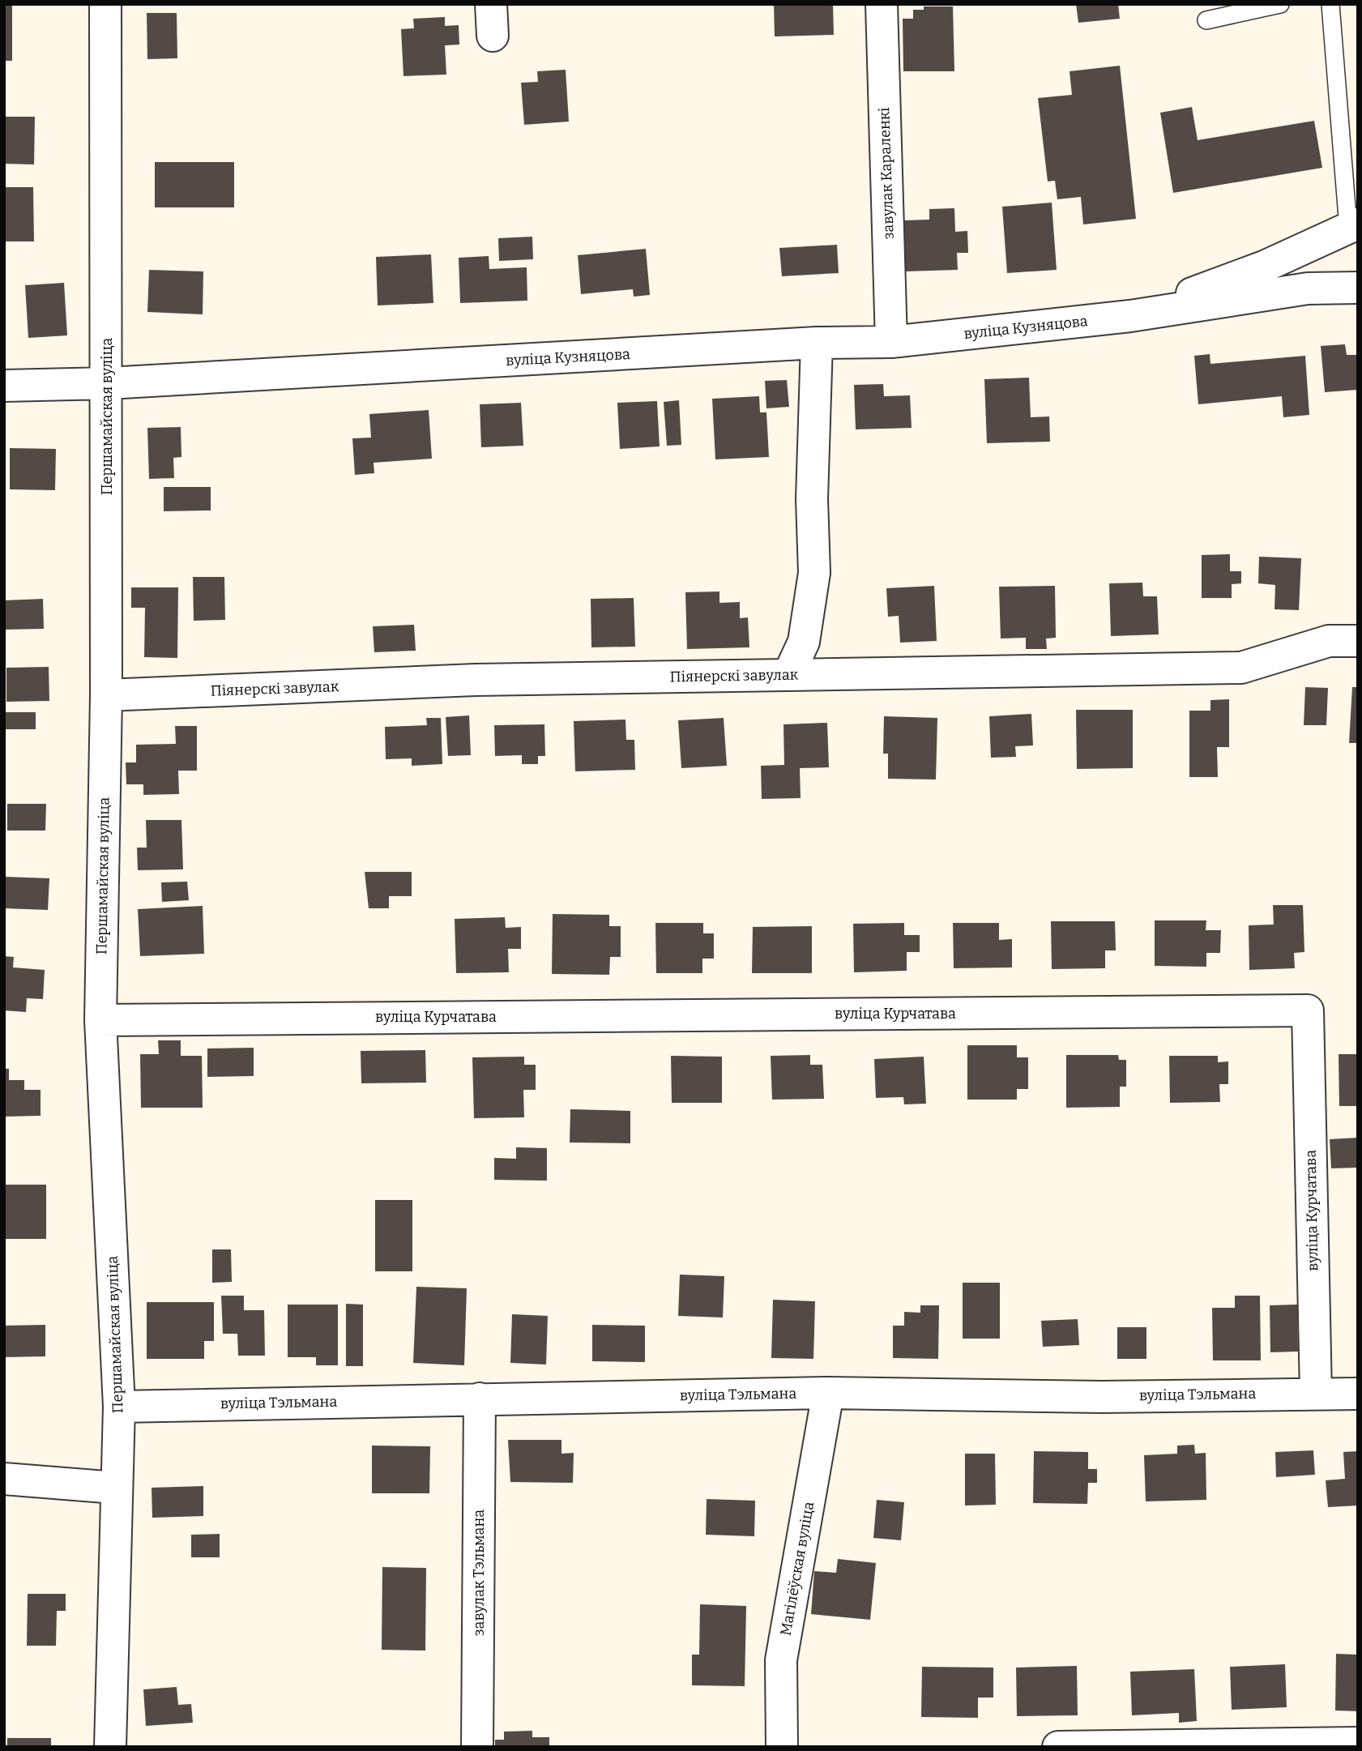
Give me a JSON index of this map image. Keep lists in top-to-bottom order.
{
  "streets": {
    "street": [
      "завулак Караленкі",
      "вуліца Кузняцова",
      "Першамайская вуліца",
      "Піянерскі завулак",
      "вуліца Курчатава",
      "вуліца Тэльмана",
      "Магілёўская вуліца",
      "завулак Тэльмана"
    ]
  },
  "crossings": [
    ["завулак Караленкі", "вуліца Кузняцова"],
    ["вуліца Кузняцова", "Першамайская вуліца"],
    ["Першамайская вуліца", "Піянерскі завулак"],
    ["Першамайская вуліца", "вуліца Курчатава"],
    ["Першамайская вуліца", "вуліца Тэльмана"],
    ["вуліца Курчатава", "вуліца Тэльмана"],
    ["вуліца Тэльмана", "Магілёўская вуліца"],
    ["вуліца Тэльмана", "завулак Тэльмана"]
  ]
}
